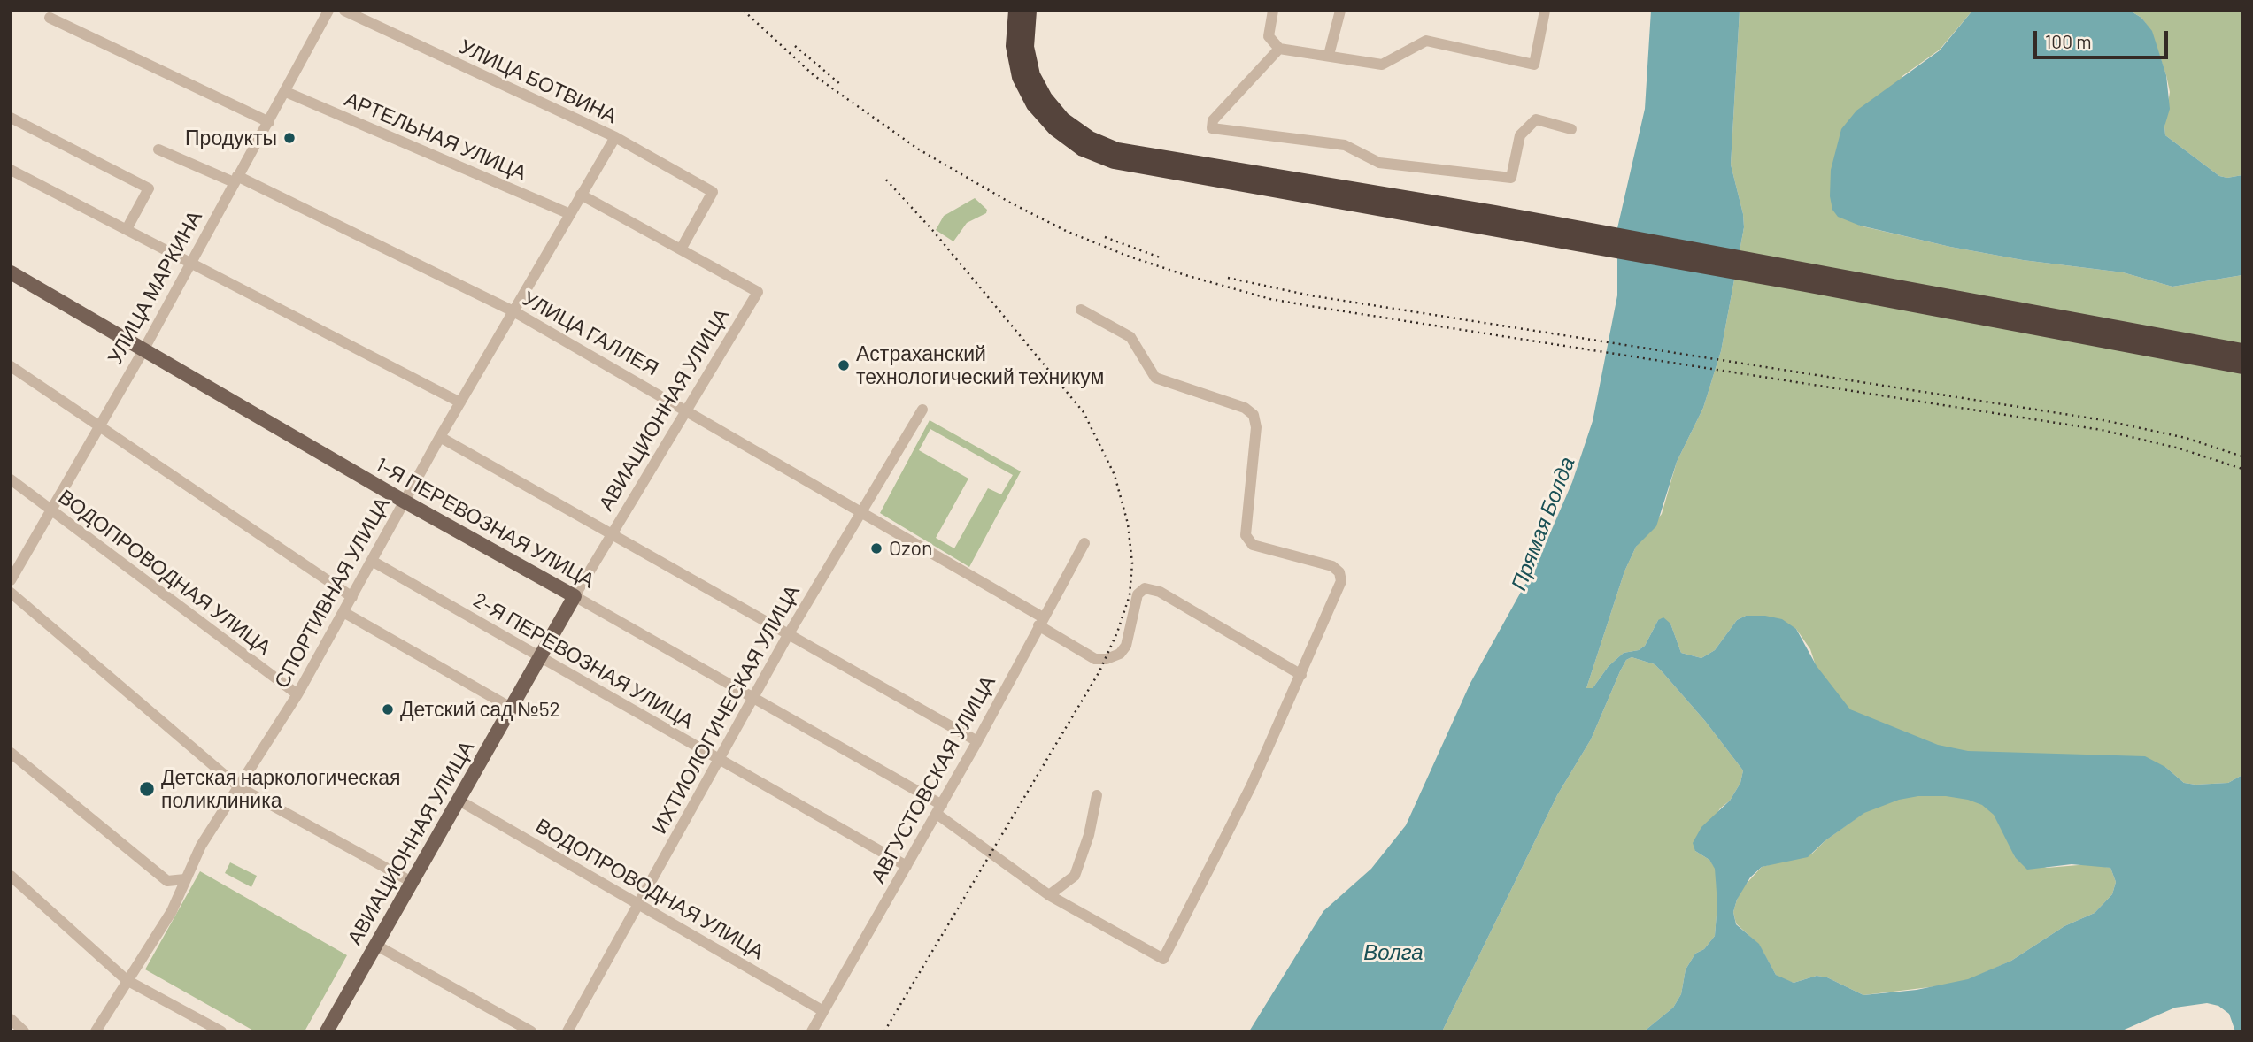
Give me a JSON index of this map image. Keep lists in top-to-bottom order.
{
  "streets": {
    "main road": ["АВИАЦИОННАЯ УЛИЦА", "1-Я ПЕРЕВОЗНАЯ УЛИЦА"],
    "street": [
      "УЛИЦА БОТВИНА",
      "АРТЕЛЬНАЯ УЛИЦА",
      "УЛИЦА МАРКИНА",
      "УЛИЦА ГАЛЛЕЯ",
      "ВОДОПРОВОДНАЯ УЛИЦА",
      "СПОРТИВНАЯ УЛИЦА",
      "2-Я ПЕРЕВОЗНАЯ УЛИЦА",
      "ИХТИОЛОГИЧЕСКАЯ УЛИЦА",
      "АВГУСТОВСКАЯ УЛИЦА"
    ]
  },
  "crossings": [
    ["УЛИЦА БОТВИНА", "АВИАЦИОННАЯ УЛИЦА"],
    ["УЛИЦА БОТВИНА", "СПОРТИВНАЯ УЛИЦА"],
    ["АРТЕЛЬНАЯ УЛИЦА", "УЛИЦА МАРКИНА"],
    ["АРТЕЛЬНАЯ УЛИЦА", "СПОРТИВНАЯ УЛИЦА"],
    ["УЛИЦА МАРКИНА", "УЛИЦА ГАЛЛЕЯ"],
    ["УЛИЦА МАРКИНА", "1-Я ПЕРЕВОЗНАЯ УЛИЦА"],
    ["УЛИЦА МАРКИНА", "ВОДОПРОВОДНАЯ УЛИЦА"],
    ["УЛИЦА ГАЛЛЕЯ", "АВИАЦИОННАЯ УЛИЦА"],
    ["УЛИЦА ГАЛЛЕЯ", "1-Я ПЕРЕВОЗНАЯ УЛИЦА"],
    ["УЛИЦА ГАЛЛЕЯ", "СПОРТИВНАЯ УЛИЦА"],
    ["УЛИЦА ГАЛЛЕЯ", "ИХТИОЛОГИЧЕСКАЯ УЛИЦА"],
    ["УЛИЦА ГАЛЛЕЯ", "АВГУСТОВСКАЯ УЛИЦА"],
    ["АВИАЦИОННАЯ УЛИЦА", "1-Я ПЕРЕВОЗНАЯ УЛИЦА"],
    ["АВИАЦИОННАЯ УЛИЦА", "ВОДОПРОВОДНАЯ УЛИЦА"],
    ["АВИАЦИОННАЯ УЛИЦА", "2-Я ПЕРЕВОЗНАЯ УЛИЦА"],
    ["1-Я ПЕРЕВОЗНАЯ УЛИЦА", "СПОРТИВНАЯ УЛИЦА"],
    ["1-Я ПЕРЕВОЗНАЯ УЛИЦА", "ИХТИОЛОГИЧЕСКАЯ УЛИЦА"],
    ["1-Я ПЕРЕВОЗНАЯ УЛИЦА", "АВГУСТОВСКАЯ УЛИЦА"],
    ["ВОДОПРОВОДНАЯ УЛИЦА", "СПОРТИВНАЯ УЛИЦА"],
    ["ВОДОПРОВОДНАЯ УЛИЦА", "ИХТИОЛОГИЧЕСКАЯ УЛИЦА"],
    ["ВОДОПРОВОДНАЯ УЛИЦА", "АВГУСТОВСКАЯ УЛИЦА"],
    ["СПОРТИВНАЯ УЛИЦА", "2-Я ПЕРЕВОЗНАЯ УЛИЦА"],
    ["2-Я ПЕРЕВОЗНАЯ УЛИЦА", "ИХТИОЛОГИЧЕСКАЯ УЛИЦА"],
    ["2-Я ПЕРЕВОЗНАЯ УЛИЦА", "АВГУСТОВСКАЯ УЛИЦА"]
  ],
  "water": ["Прямая Болда", "Волга"],
  "places": [
    "Продукты",
    "Астраханский технологический техникум",
    "Ozon",
    "Детский сад №52",
    "Детская наркологическая поликлиника"
  ],
  "scale_bar": "100 m"
}
